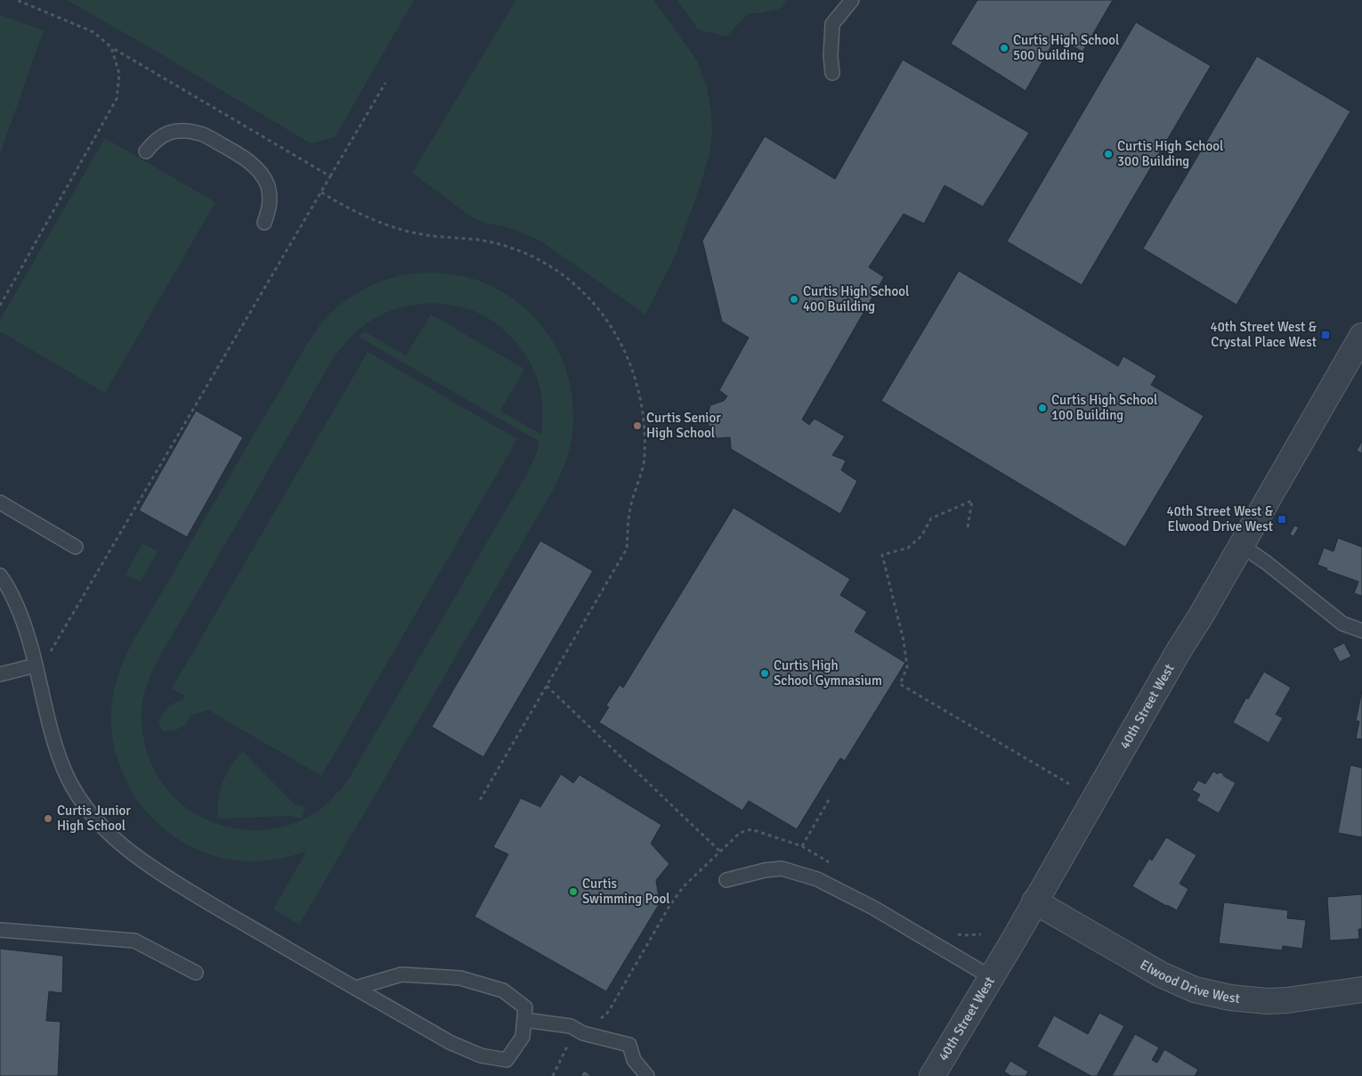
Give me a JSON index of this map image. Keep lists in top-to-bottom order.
{
  "streets": {
    "street": ["40th Street West", "Elwood Drive West"]
  },
  "crossings": [
    ["40th Street West", "Elwood Drive West"]
  ],
  "places": {
    "other": [
      "Curtis High School 500 building",
      "Curtis High School 300 Building",
      "Curtis High School 400 Building",
      "Curtis High School 100 Building",
      "Curtis Senior High School",
      "Curtis High School Gymnasium",
      "Curtis Junior High School",
      "Curtis Swimming Pool"
    ],
    "transit": ["40th Street West & Crystal Place West", "40th Street West & Elwood Drive West"]
  }
}
